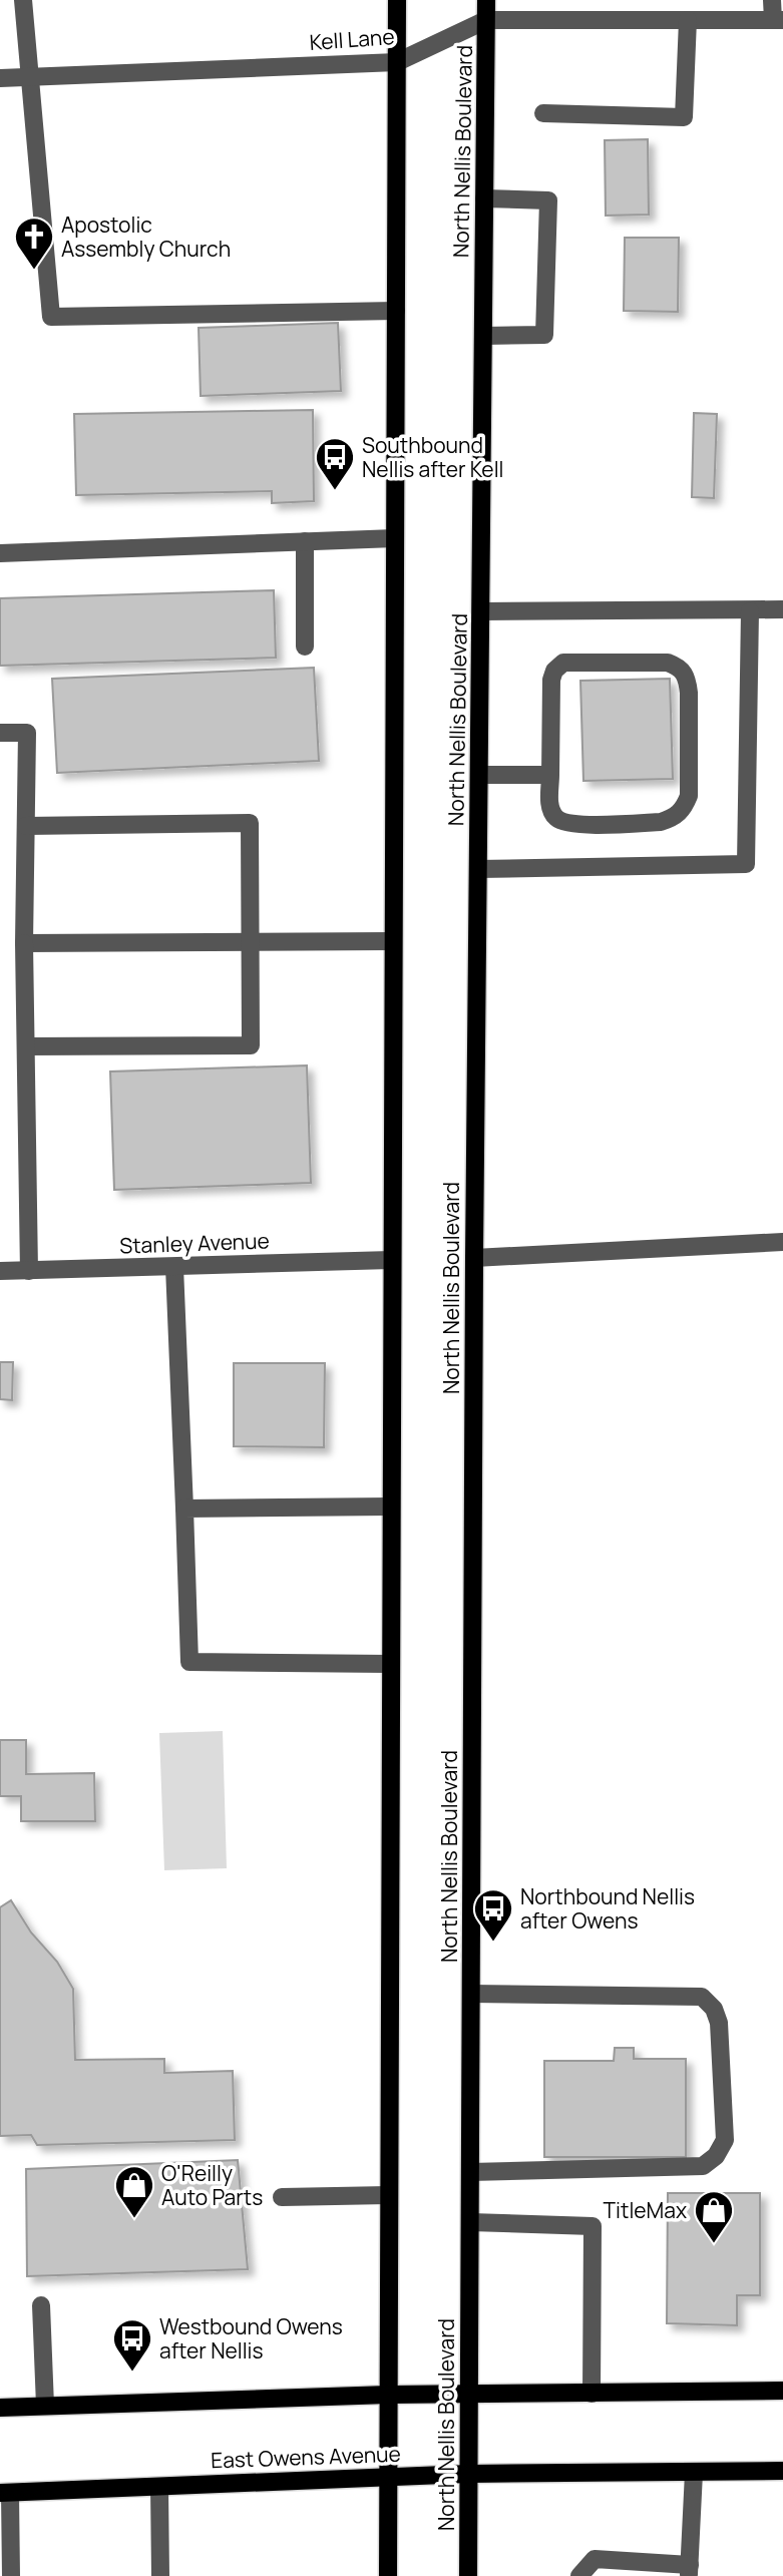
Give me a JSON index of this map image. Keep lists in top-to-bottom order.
{
  "streets": {
    "main road": ["North Nellis Boulevard", "East Owens Avenue"],
    "street": ["Kell Lane", "Stanley Avenue"]
  },
  "crossings": [
    ["Kell Lane", "North Nellis Boulevard"],
    ["North Nellis Boulevard", "East Owens Avenue"]
  ],
  "places": {
    "church": ["Apostolic Assembly Church"],
    "bus stop": ["Southbound Nellis after Kell", "Northbound Nellis after Owens", "Westbound Owens after Nellis"],
    "shop": ["O'Reilly Auto Parts", "TitleMax"]
  }
}
